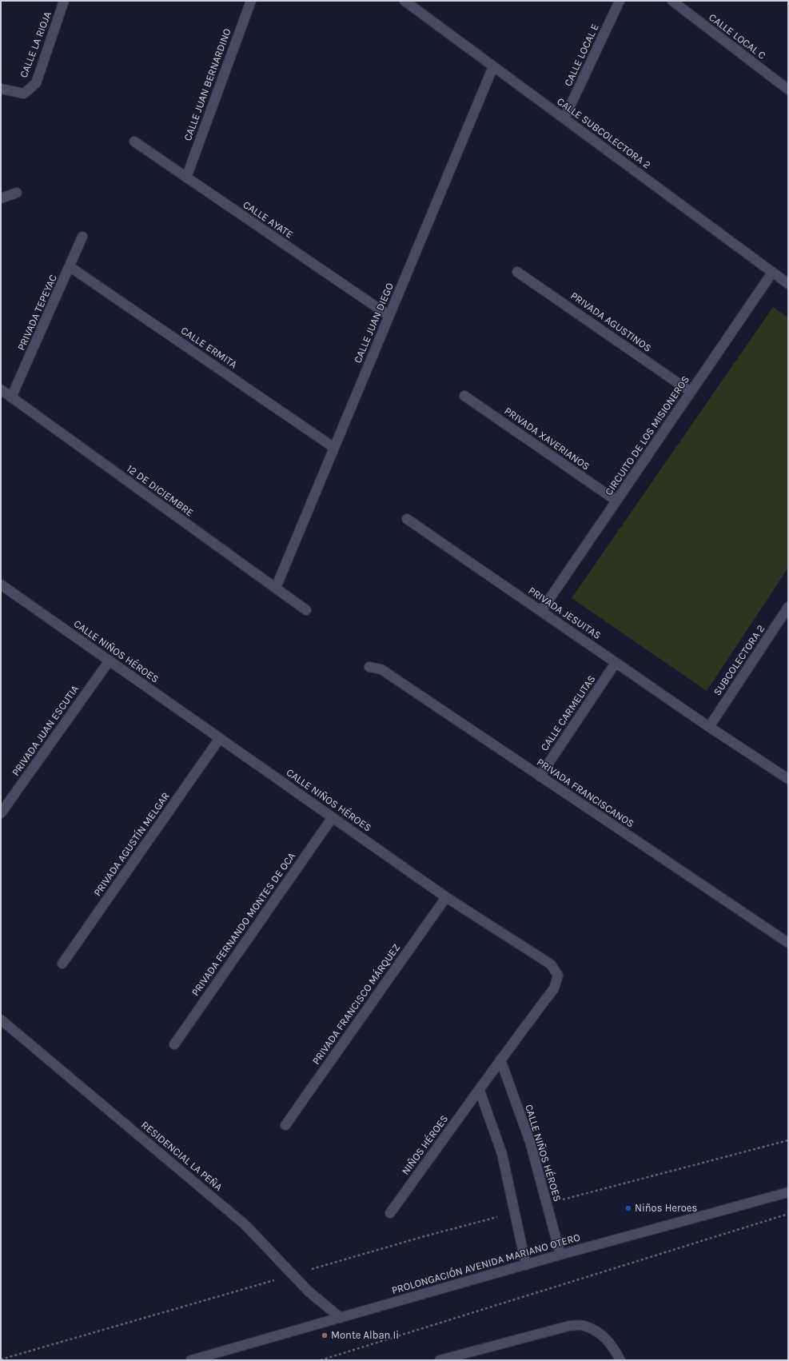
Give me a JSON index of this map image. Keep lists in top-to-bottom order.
{
  "streets": {
    "street": [
      "CALLE LOCAL C",
      "CALLE LA RIOJA",
      "CALLE LOCAL E",
      "CALLE JUAN BERNARDINO",
      "CALLE SUBCOLECTORA 2",
      "CALLE AYATE",
      "PRIVADA TEPEYAC",
      "PRIVADA AGUSTINOS",
      "CALLE JUAN DIEGO",
      "CALLE ERMITA",
      "CIRCUITO DE LOS MISIONEROS",
      "PRIVADA XAVERIANOS",
      "12 DE DICIEMBRE",
      "PRIVADA JESUITAS",
      "CALLE NIÑOS HÉROES",
      "SUBCOLECTORA 2",
      "CALLE CARMELITAS",
      "PRIVADA JUAN ESCUTIA",
      "PRIVADA FRANCISCANOS",
      "PRIVADA AGUSTÍN MELGAR",
      "PRIVADA FERNANDO MONTES DE OCA",
      "PRIVADA FRANCISCO MÁRQUEZ",
      "NIÑOS HÉROES",
      "RESIDENCIAL LA PEÑA",
      "PROLONGACIÓN AVENIDA MARIANO OTERO"
    ]
  },
  "crossings": [
    ["CALLE LOCAL E", "CALLE SUBCOLECTORA 2"],
    ["CALLE JUAN BERNARDINO", "CALLE AYATE"],
    ["CALLE SUBCOLECTORA 2", "CALLE JUAN DIEGO"],
    ["CALLE SUBCOLECTORA 2", "CIRCUITO DE LOS MISIONEROS"],
    ["CALLE AYATE", "CALLE JUAN DIEGO"],
    ["PRIVADA TEPEYAC", "CALLE ERMITA"],
    ["PRIVADA TEPEYAC", "12 DE DICIEMBRE"],
    ["PRIVADA AGUSTINOS", "CIRCUITO DE LOS MISIONEROS"],
    ["CALLE JUAN DIEGO", "CALLE ERMITA"],
    ["CALLE JUAN DIEGO", "12 DE DICIEMBRE"],
    ["CIRCUITO DE LOS MISIONEROS", "PRIVADA XAVERIANOS"],
    ["CIRCUITO DE LOS MISIONEROS", "PRIVADA JESUITAS"],
    ["PRIVADA JESUITAS", "SUBCOLECTORA 2"],
    ["PRIVADA JESUITAS", "CALLE CARMELITAS"],
    ["CALLE NIÑOS HÉROES", "PRIVADA JUAN ESCUTIA"],
    ["CALLE NIÑOS HÉROES", "PRIVADA AGUSTÍN MELGAR"],
    ["CALLE NIÑOS HÉROES", "PRIVADA FERNANDO MONTES DE OCA"],
    ["CALLE NIÑOS HÉROES", "PRIVADA FRANCISCO MÁRQUEZ"],
    ["CALLE NIÑOS HÉROES", "NIÑOS HÉROES"],
    ["CALLE NIÑOS HÉROES", "PROLONGACIÓN AVENIDA MARIANO OTERO"],
    ["CALLE CARMELITAS", "PRIVADA FRANCISCANOS"],
    ["RESIDENCIAL LA PEÑA", "PROLONGACIÓN AVENIDA MARIANO OTERO"]
  ],
  "places": ["Niños Heroes", "Monte Alban Ii"]
}
